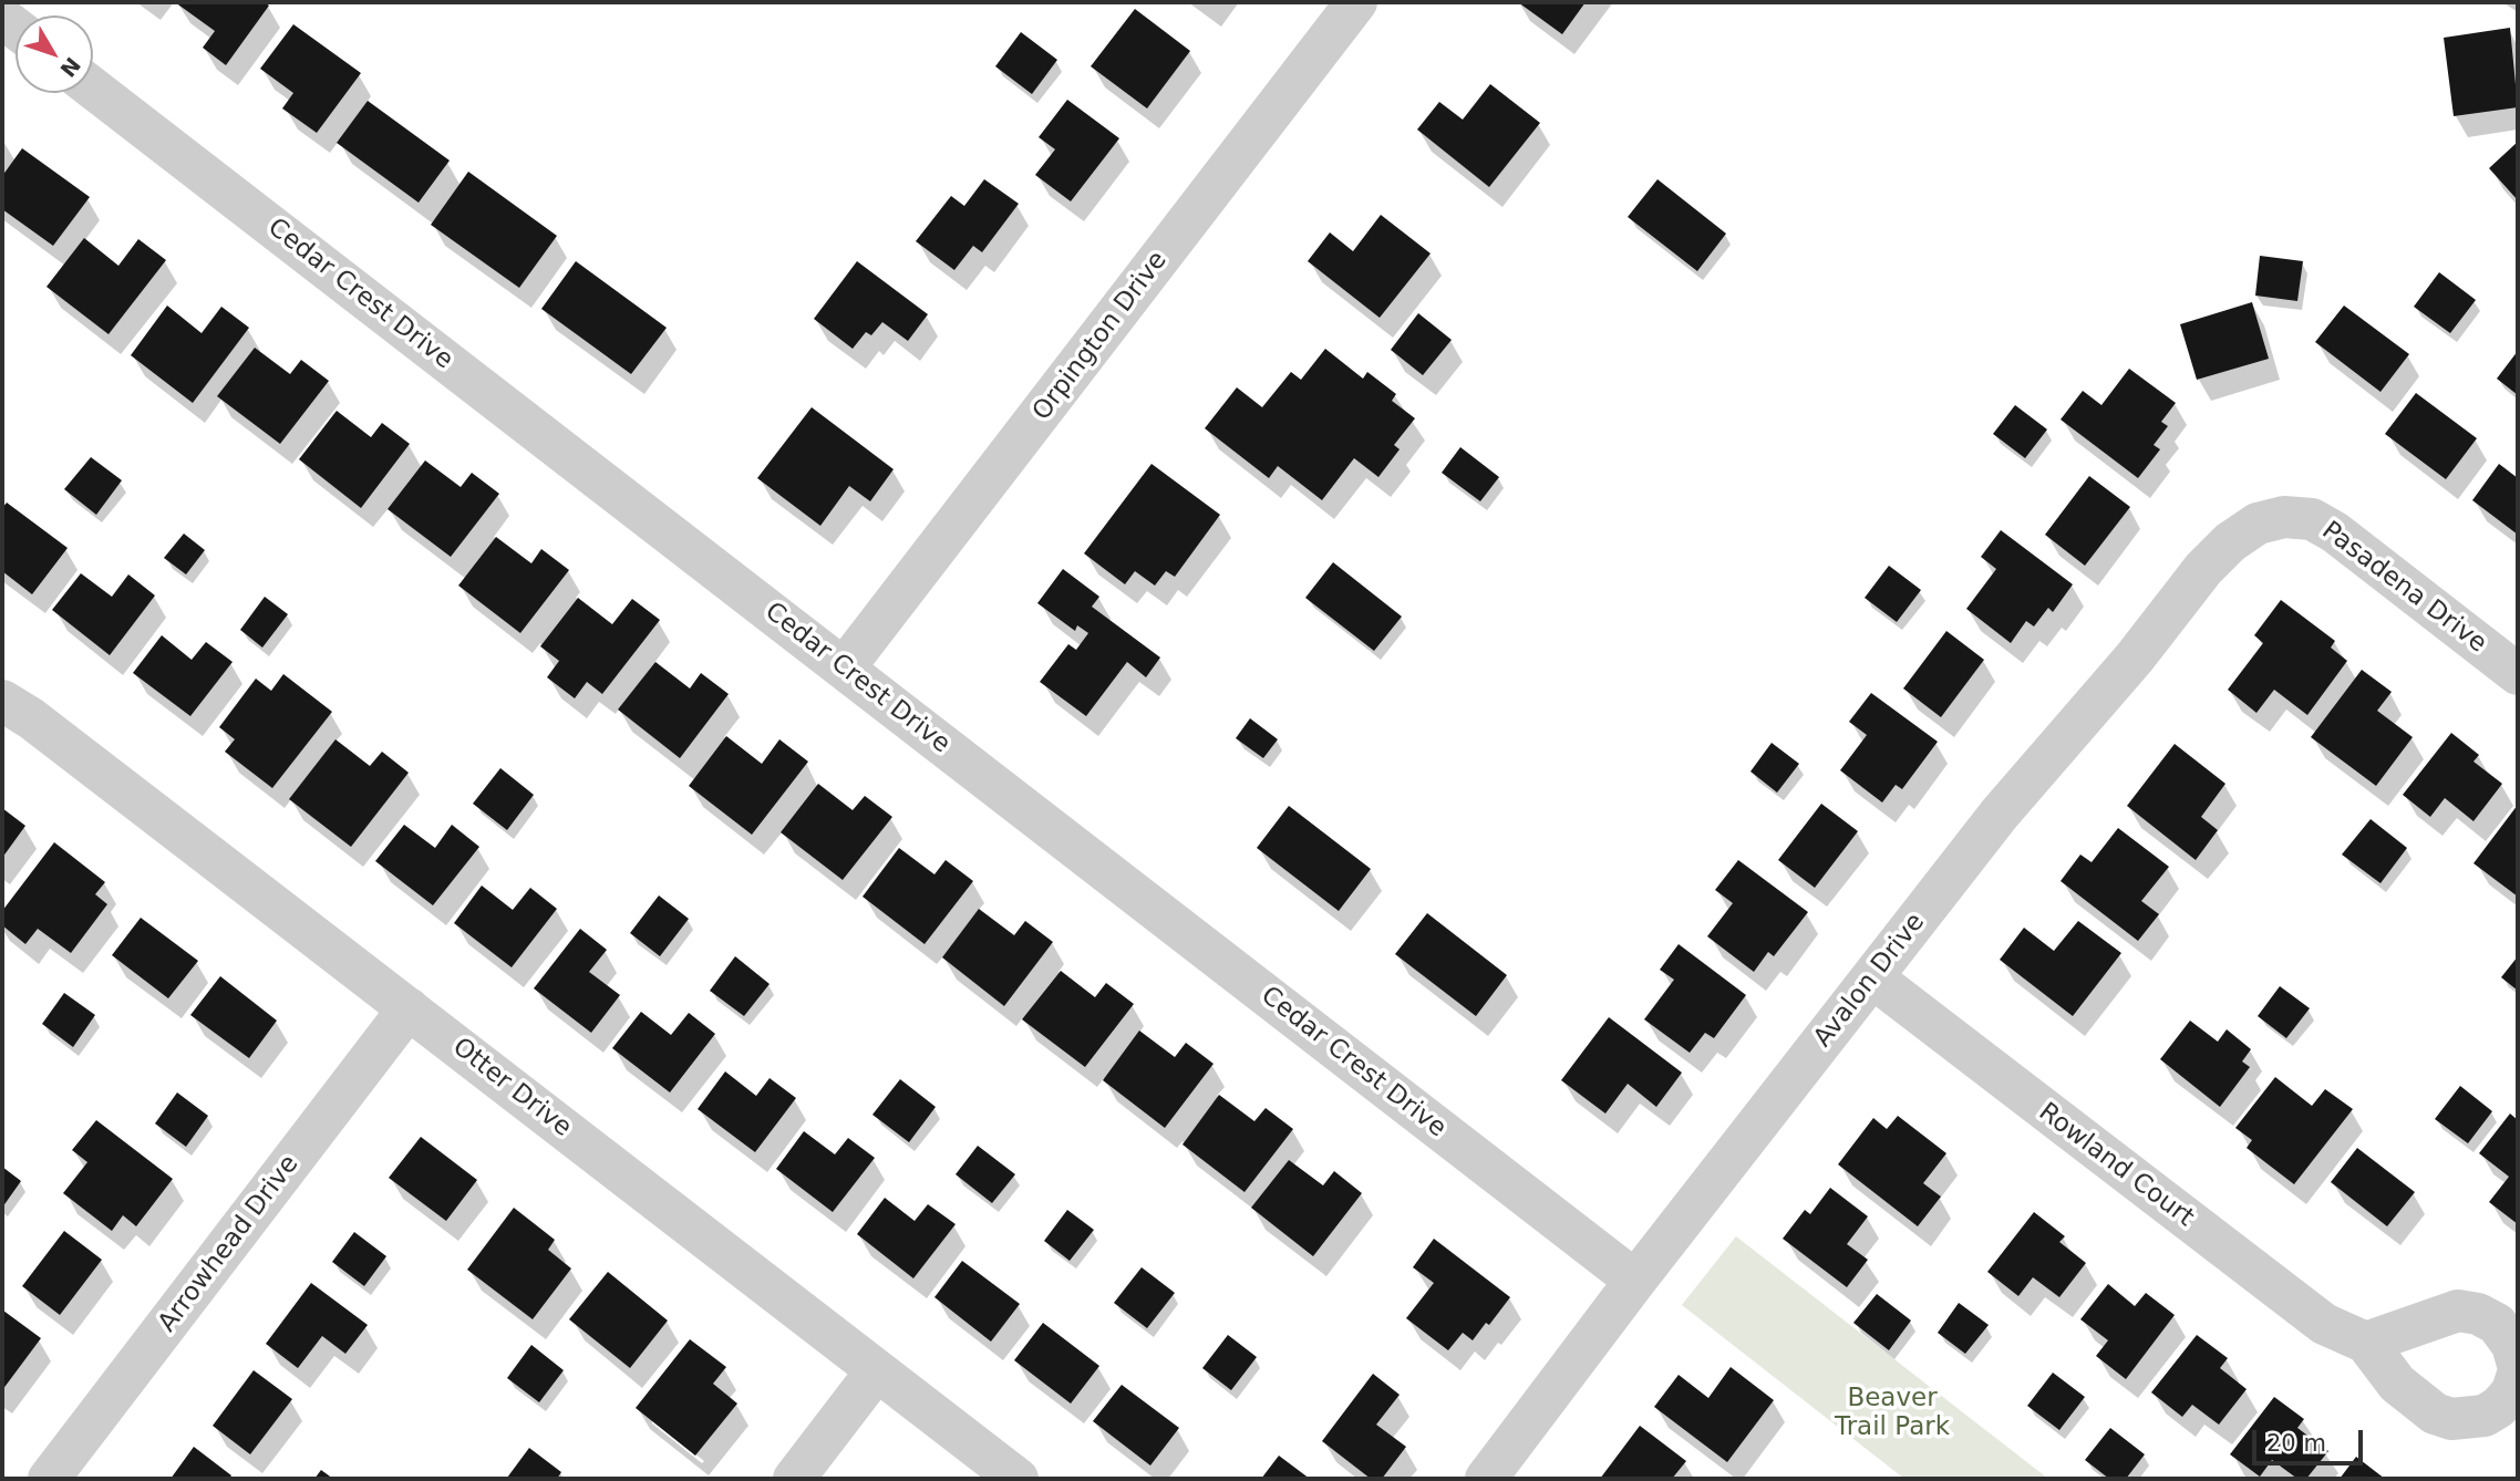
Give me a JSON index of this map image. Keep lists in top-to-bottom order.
{
  "streets": {
    "street": [
      "Cedar Crest Drive",
      "Orpington Drive",
      "Pasadena Drive",
      "Avalon Drive",
      "Otter Drive",
      "Rowland Court",
      "Arrowhead Drive"
    ]
  },
  "crossings": [
    ["Cedar Crest Drive", "Orpington Drive"],
    ["Cedar Crest Drive", "Avalon Drive"],
    ["Pasadena Drive", "Avalon Drive"],
    ["Avalon Drive", "Rowland Court"],
    ["Otter Drive", "Arrowhead Drive"]
  ],
  "parks": ["Beaver Trail Park"],
  "scale_bar": "20 m",
  "north": "bottom right"
}
